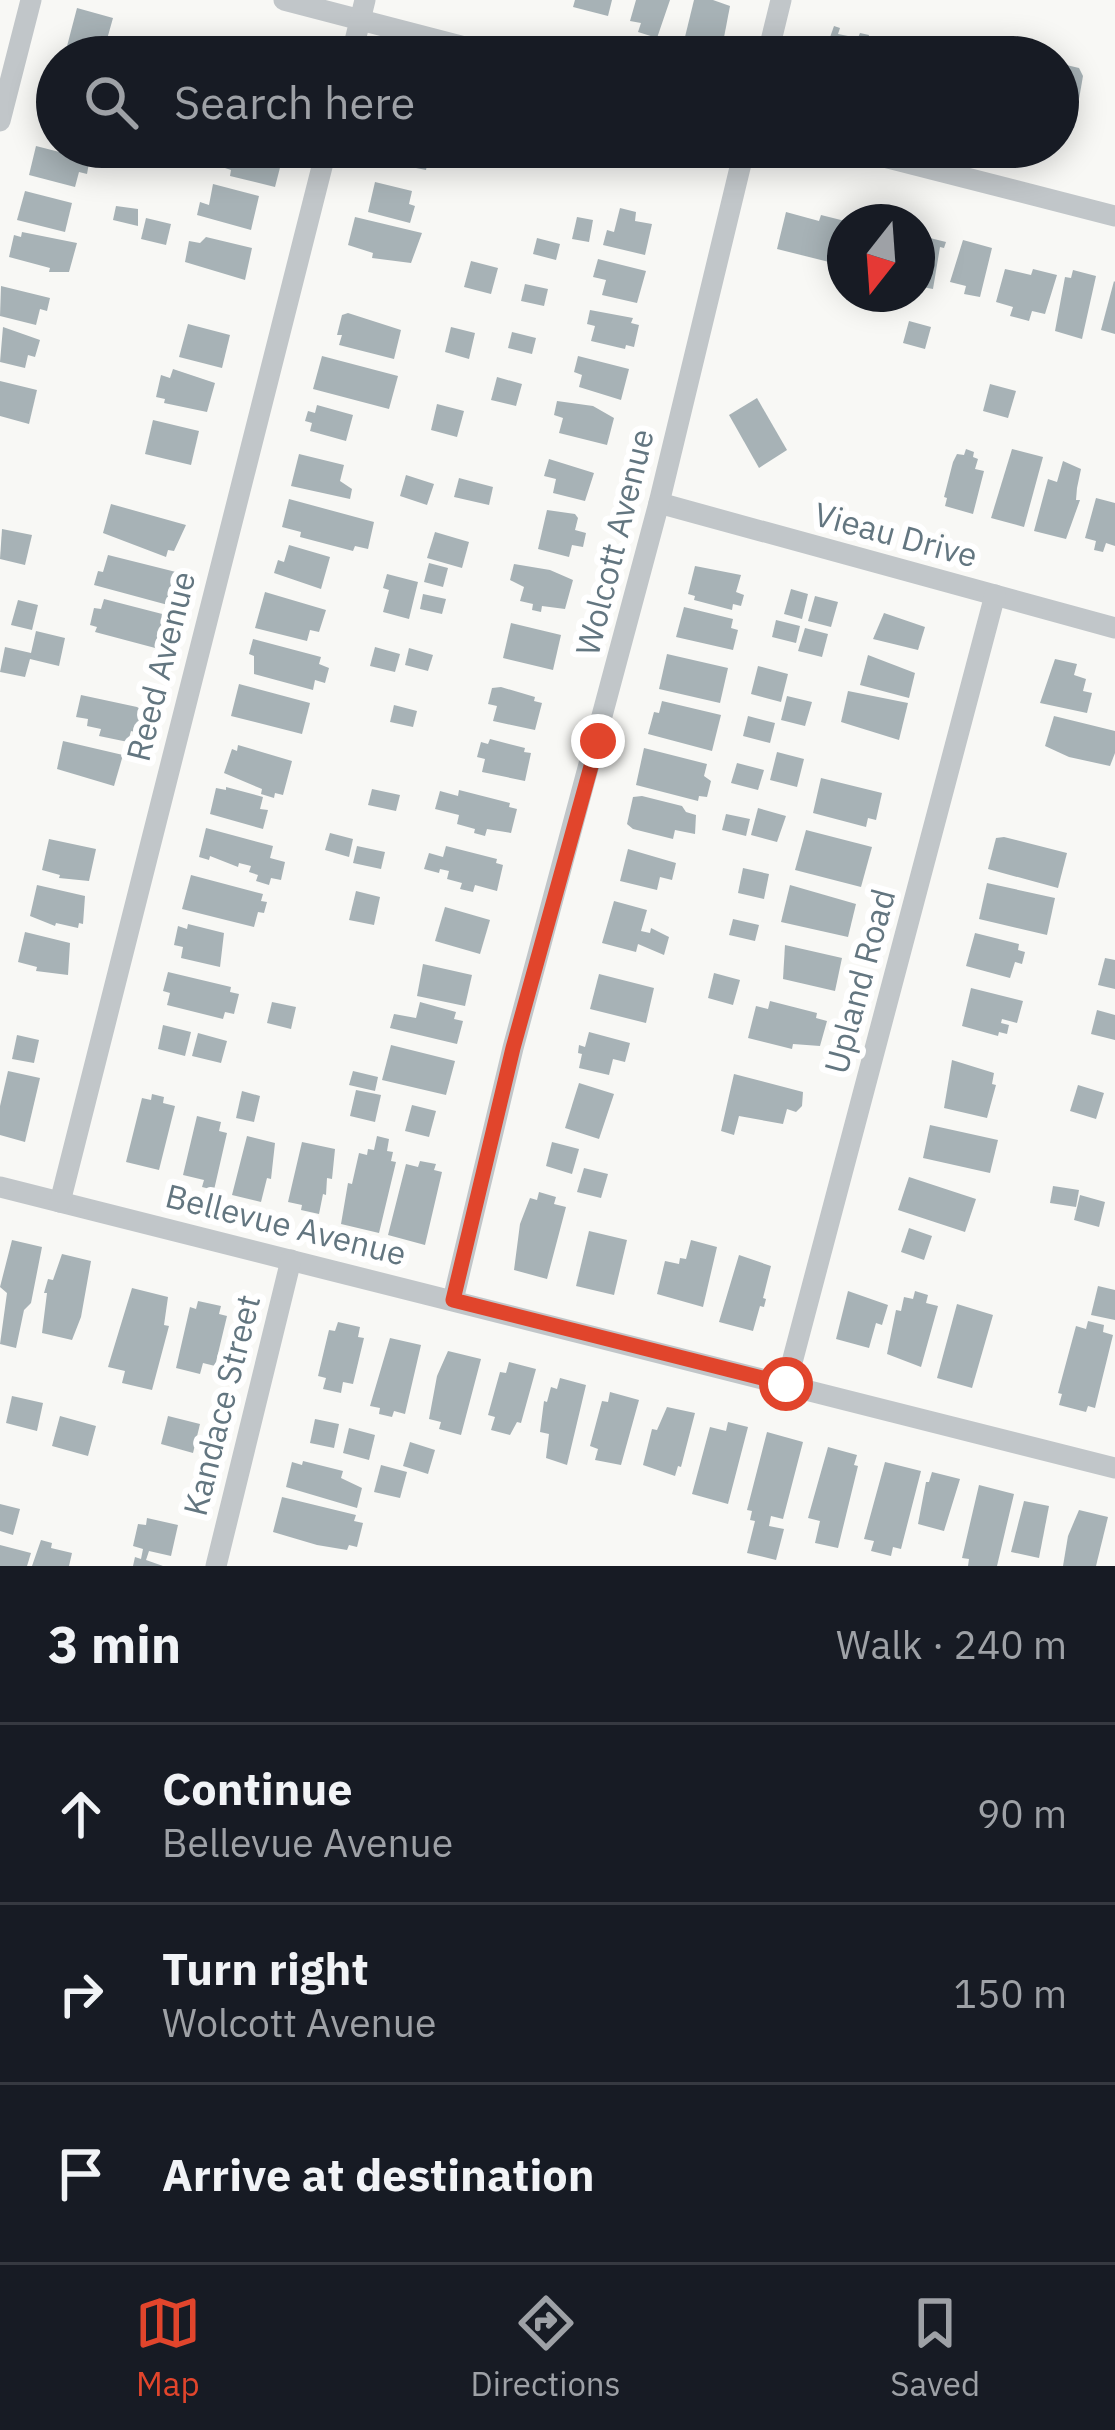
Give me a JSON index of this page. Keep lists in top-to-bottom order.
{
  "streets": {
    "street": [
      "Vieau Drive",
      "Wolcott Avenue",
      "Reed Avenue",
      "Upland Road",
      "Bellevue Avenue",
      "Kandace Street"
    ]
  },
  "crossings": [
    ["Vieau Drive", "Wolcott Avenue"],
    ["Vieau Drive", "Upland Road"],
    ["Wolcott Avenue", "Bellevue Avenue"],
    ["Reed Avenue", "Bellevue Avenue"],
    ["Upland Road", "Bellevue Avenue"],
    ["Bellevue Avenue", "Kandace Street"]
  ],
  "north": "bottom",
  "page": {
    "search": "Search here",
    "heading": ["3 min", "Walk · 240 m"],
    "list": [
      ["Continue", "Bellevue Avenue", "90 m"],
      ["Turn right", "Wolcott Avenue", "150 m"],
      "Arrive at destination"
    ],
    "nav": ["Map", "Directions", "Saved"]
  }
}
